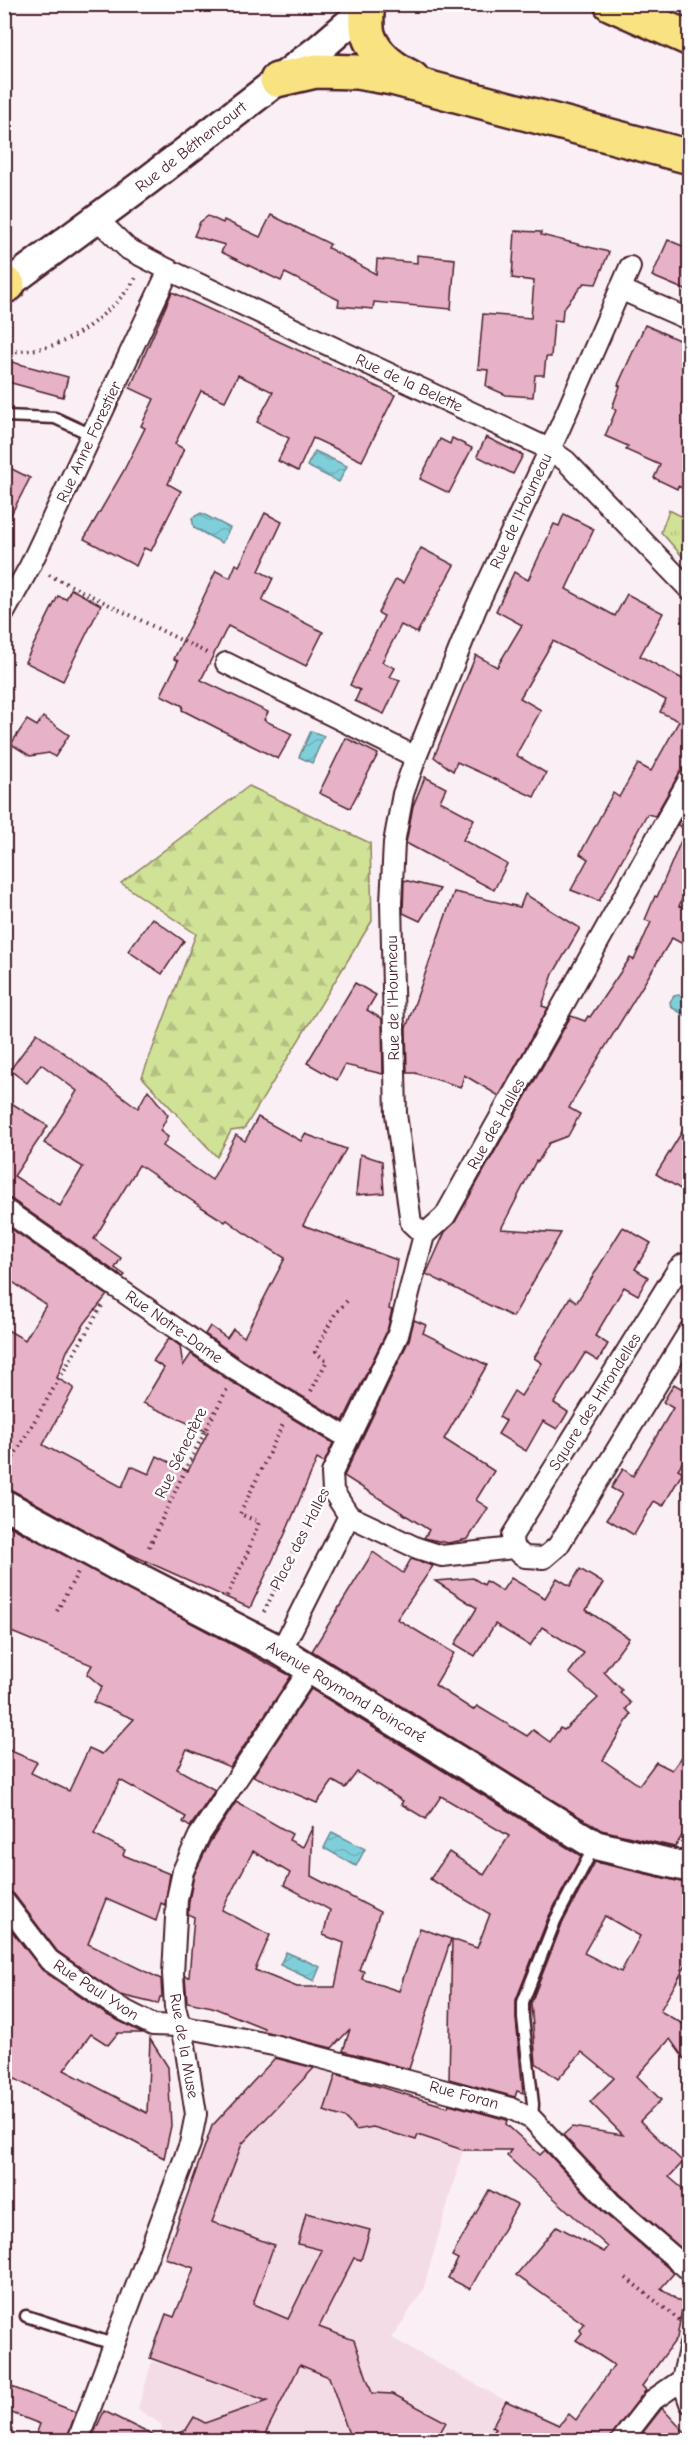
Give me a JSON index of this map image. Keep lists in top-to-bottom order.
{
  "streets": {
    "main road": ["Rue de Béthencourt", "Avenue Raymond Poincaré"],
    "street": [
      "Rue de la Belette",
      "Rue Anne Forestier",
      "Rue de l'Houmeau",
      "Rue des Halles",
      "Rue Notre-Dame",
      "Square des Hirondelles",
      "Place des Halles",
      "Rue Paul Yvon",
      "Rue de la Muse",
      "Rue Foran"
    ],
    "path": ["Rue Sénectère"]
  },
  "crossings": [
    ["Rue de Béthencourt", "Rue de la Belette"],
    ["Rue de la Belette", "Rue Anne Forestier"],
    ["Rue de la Belette", "Rue de l'Houmeau"],
    ["Rue de l'Houmeau", "Rue des Halles"],
    ["Rue Notre-Dame", "Rue Sénectère"],
    ["Square des Hirondelles", "Place des Halles"],
    ["Place des Halles", "Avenue Raymond Poincaré"],
    ["Avenue Raymond Poincaré", "Rue de la Muse"],
    ["Rue Paul Yvon", "Rue de la Muse"],
    ["Rue Paul Yvon", "Rue Foran"],
    ["Rue de la Muse", "Rue Foran"]
  ]
}
